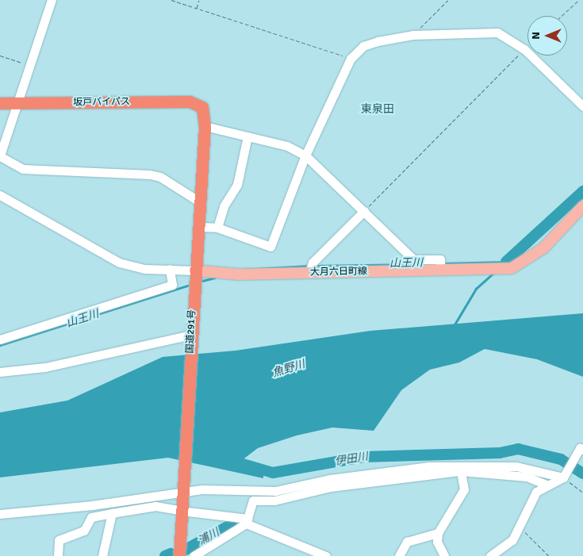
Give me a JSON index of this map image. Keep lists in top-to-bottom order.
{
  "streets": {
    "highway": ["坂戸バイパス", "国道291号"],
    "main road": ["大月六日町線"]
  },
  "crossings": [
    ["坂戸バイパス", "国道291号"],
    ["大月六日町線", "国道291号"]
  ],
  "districts": ["東泉田"],
  "water": [
    "山王川",
    "魚野川",
    "伊田川",
    "浦川"
  ],
  "north": "left"
}
